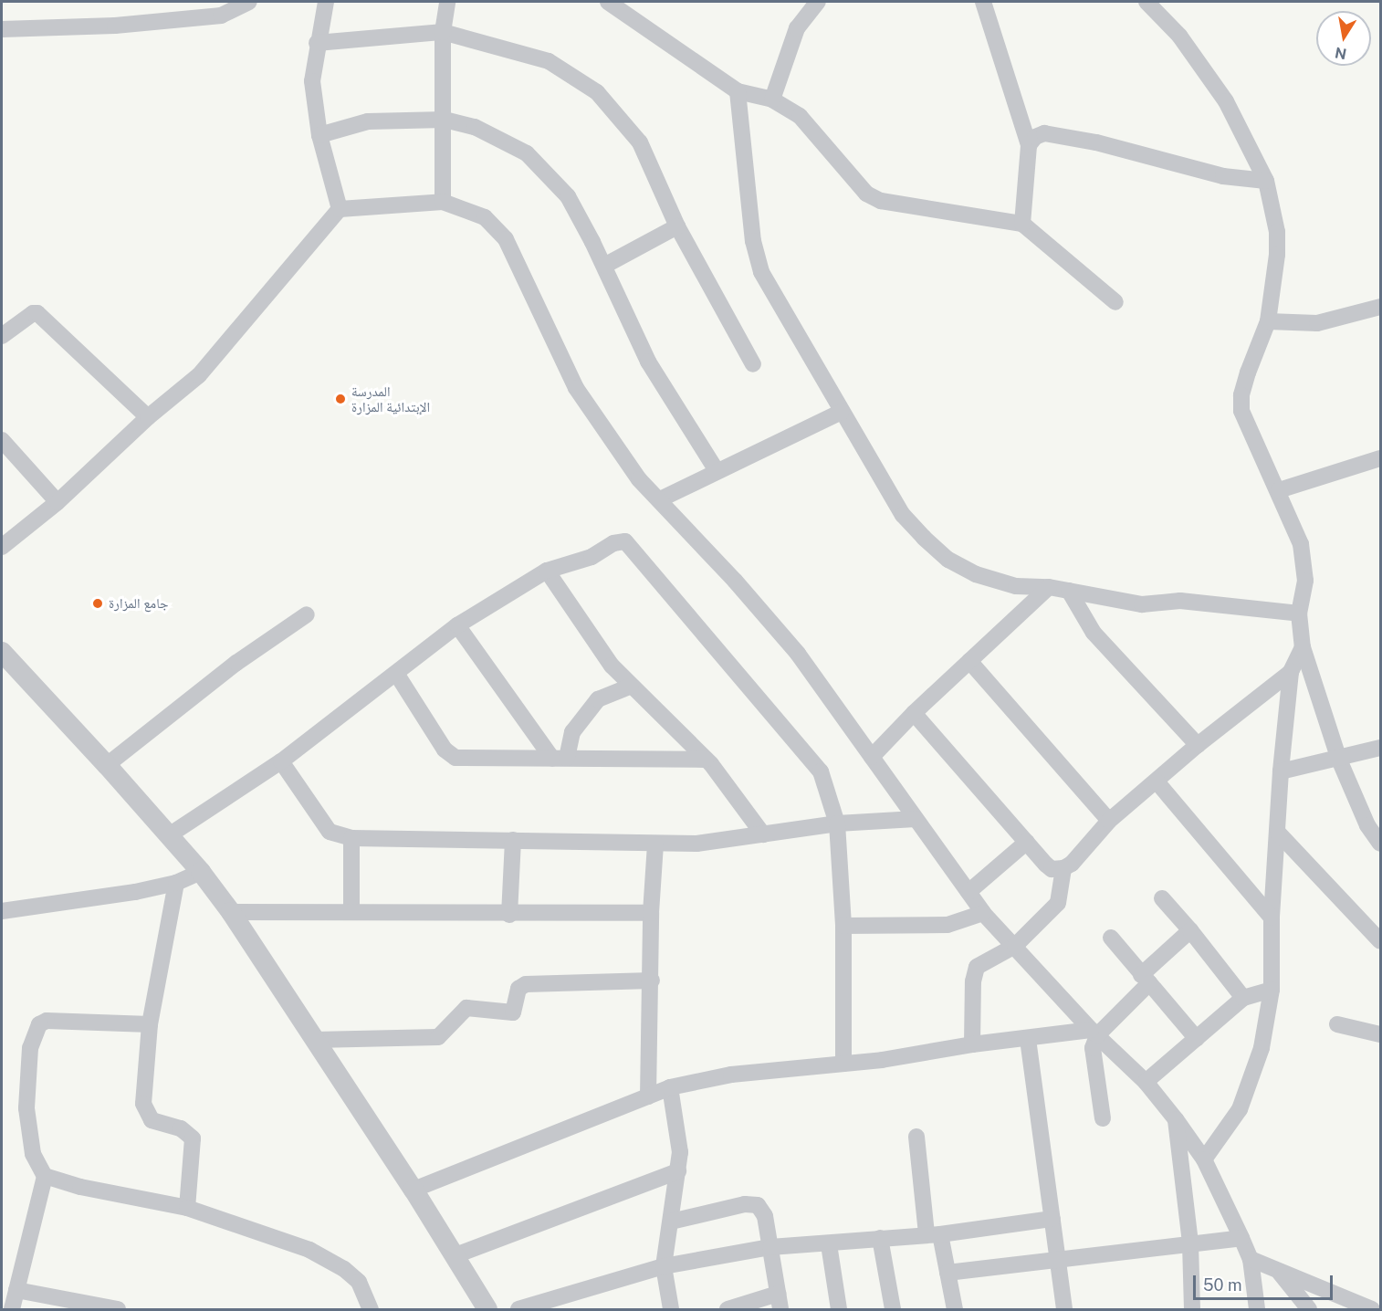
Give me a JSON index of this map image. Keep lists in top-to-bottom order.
{
  "places": ["المدرسة الإبتدائية المزارة", "جامع المزارة"],
  "scale_bar": "50 m",
  "north": "bottom"
}
